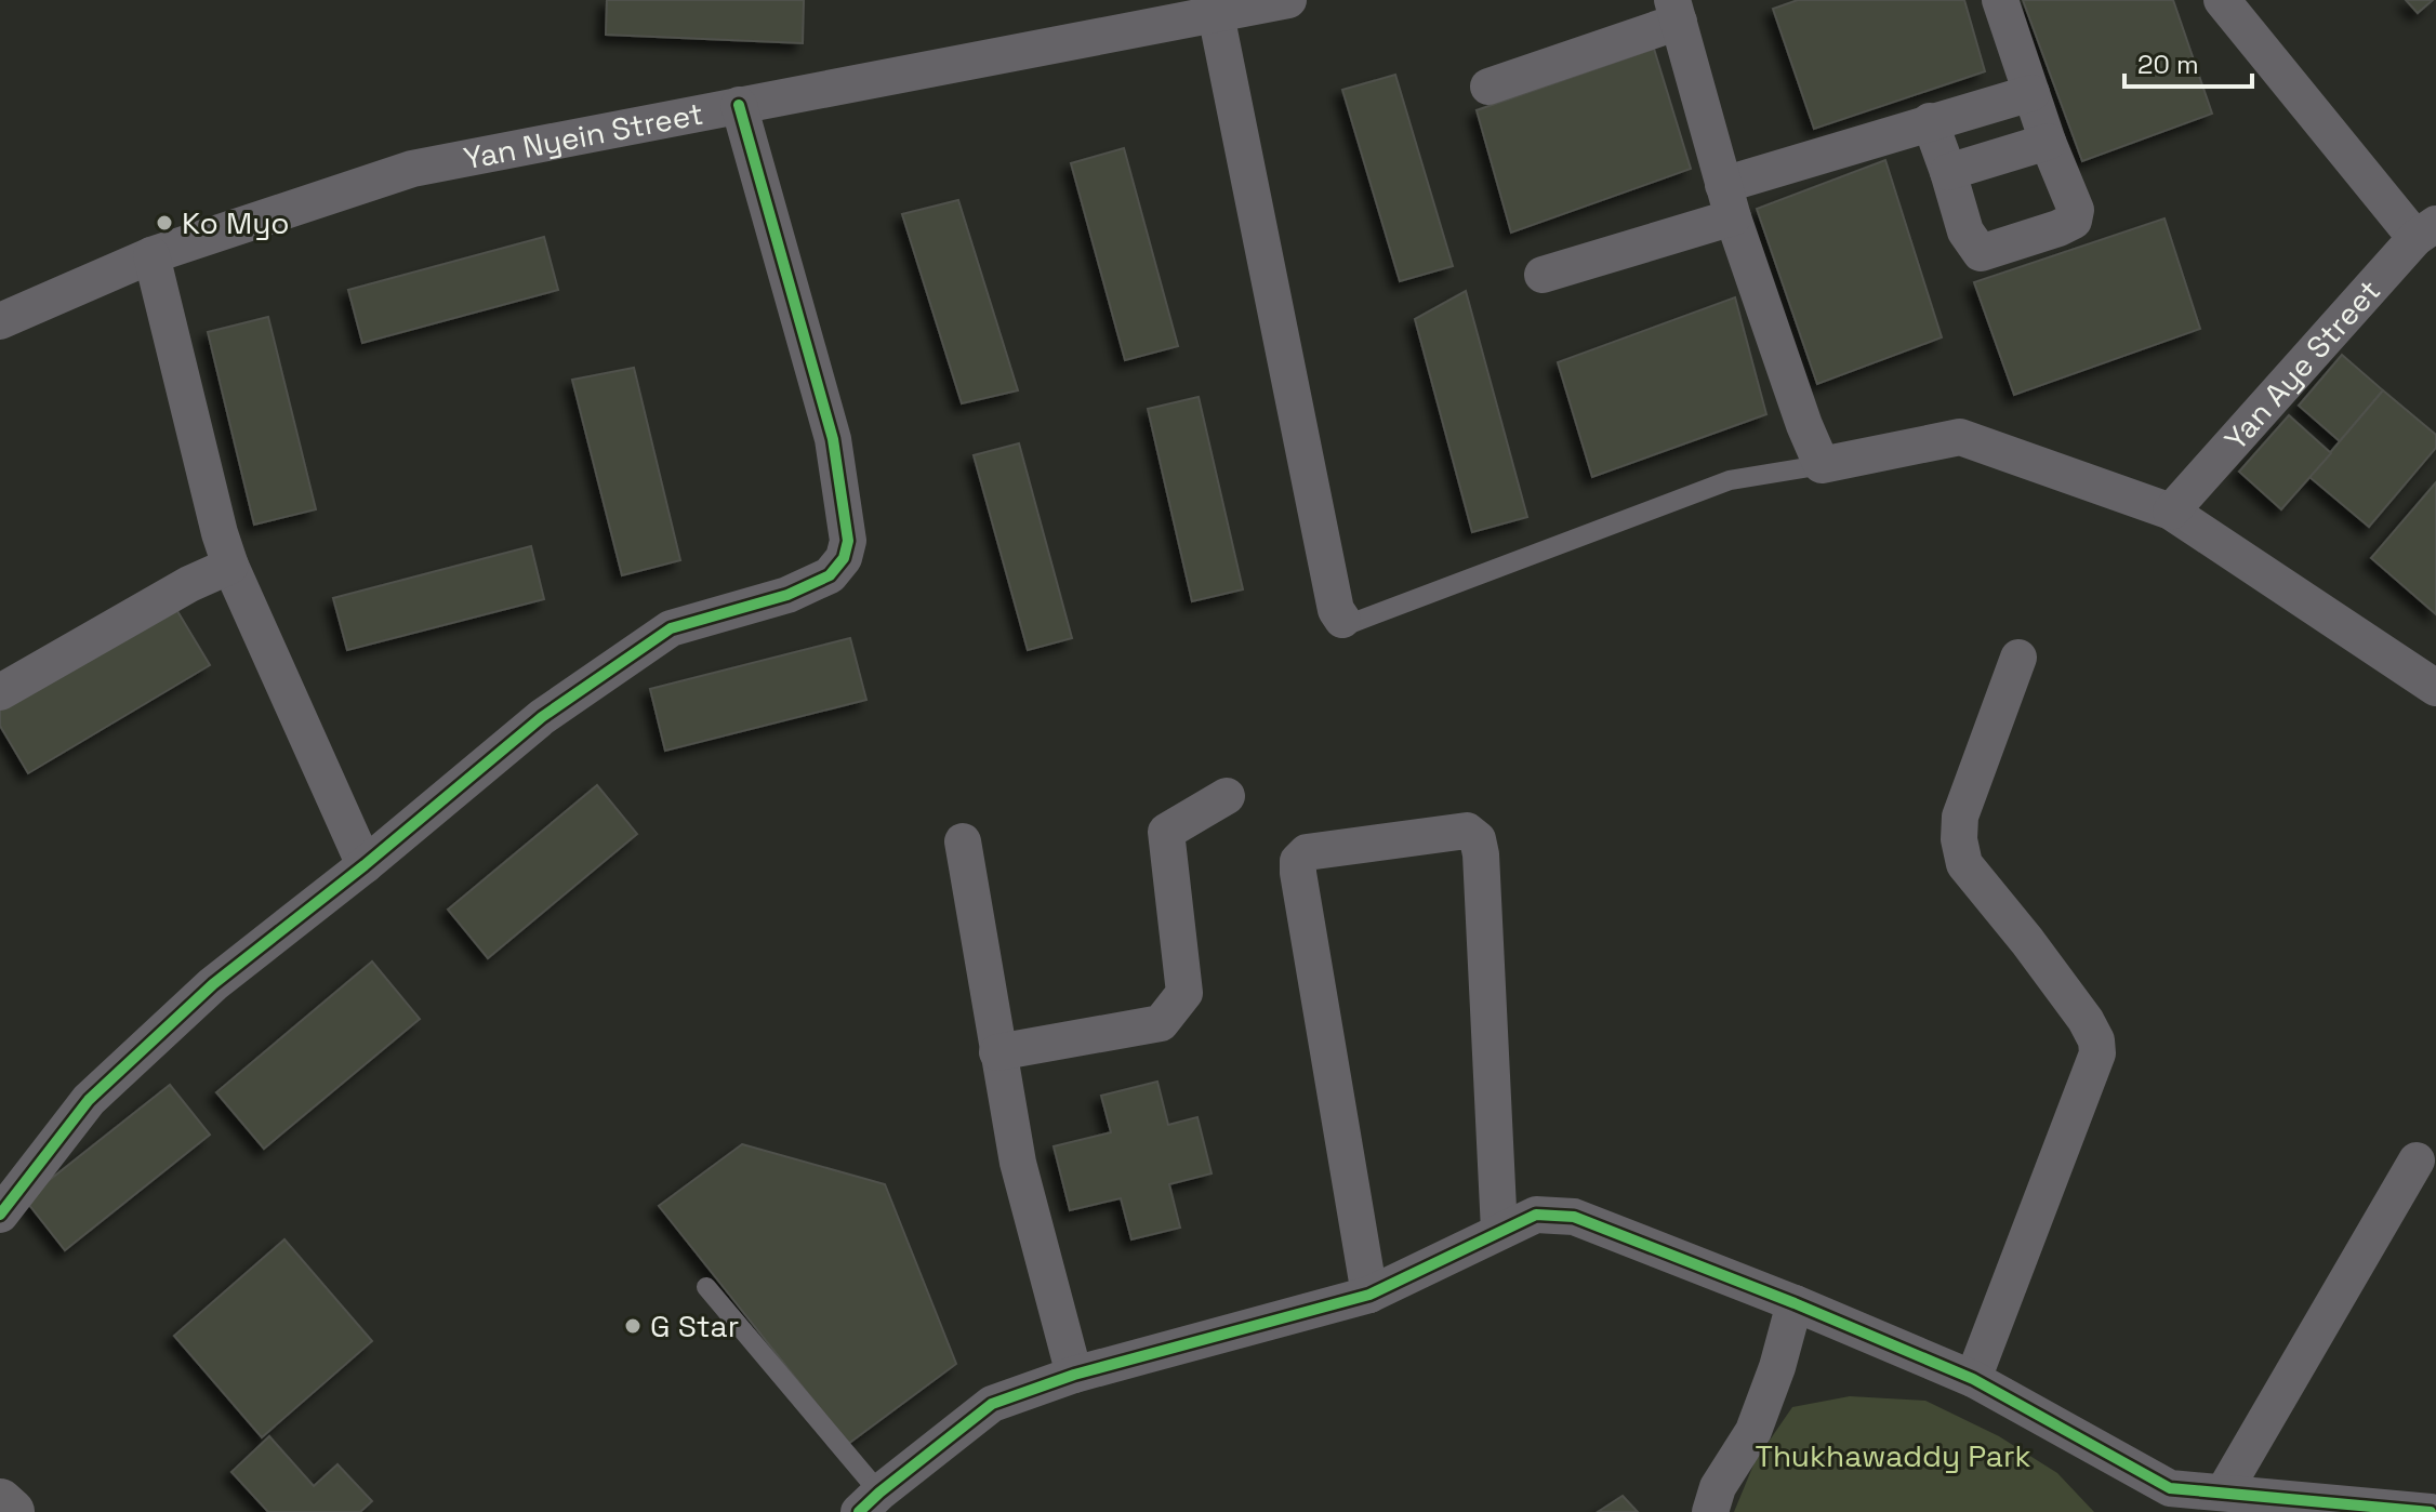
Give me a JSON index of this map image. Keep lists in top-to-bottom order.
{
  "streets": {
    "street": ["Yan Nyein Street", "Yan Aye Street"]
  },
  "parks": ["Thukhawaddy Park"],
  "places": ["Ko Myo", "G Star"],
  "scale_bar": "20 m"
}
